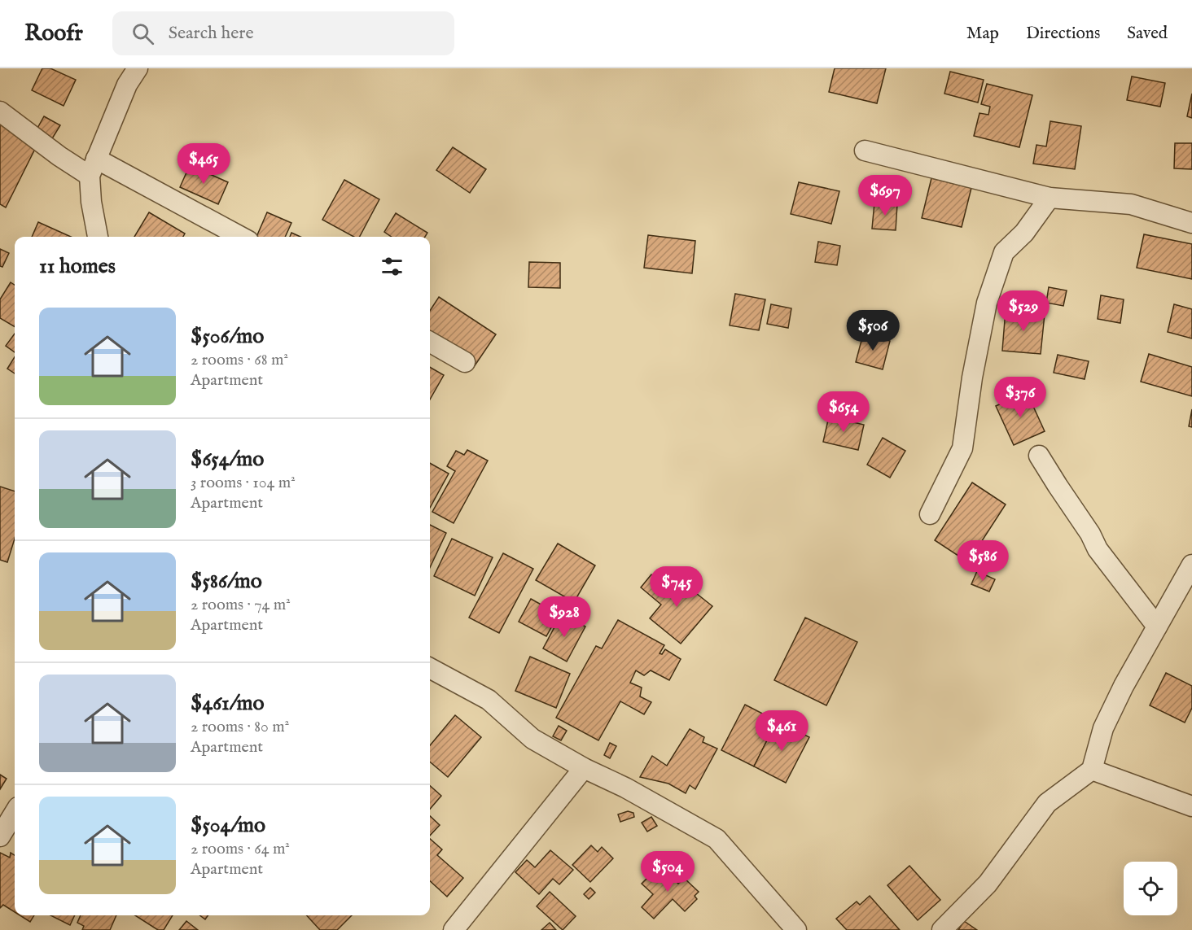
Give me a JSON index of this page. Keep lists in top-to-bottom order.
{
  "page": {
    "header": "Roofr",
    "search": "Search here",
    "nav": ["Map", "Directions", "Saved"],
    "price": [
      "$465",
      "$697",
      "$529",
      "$506",
      "$376",
      "$654",
      "$586",
      "$745",
      "$928",
      "$461",
      "$504"
    ],
    "heading": "11 homes",
    "list": [
      {
        "name": "$506/mo",
        "note": "2 rooms · 68 m² · Apartment"
      },
      {
        "name": "$654/mo",
        "note": "3 rooms · 104 m² · Apartment"
      },
      {
        "name": "$586/mo",
        "note": "2 rooms · 74 m² · Apartment"
      },
      {
        "name": "$461/mo",
        "note": "2 rooms · 80 m² · Apartment"
      },
      {
        "name": "$504/mo",
        "note": "2 rooms · 64 m² · Apartment"
      }
    ]
  }
}
